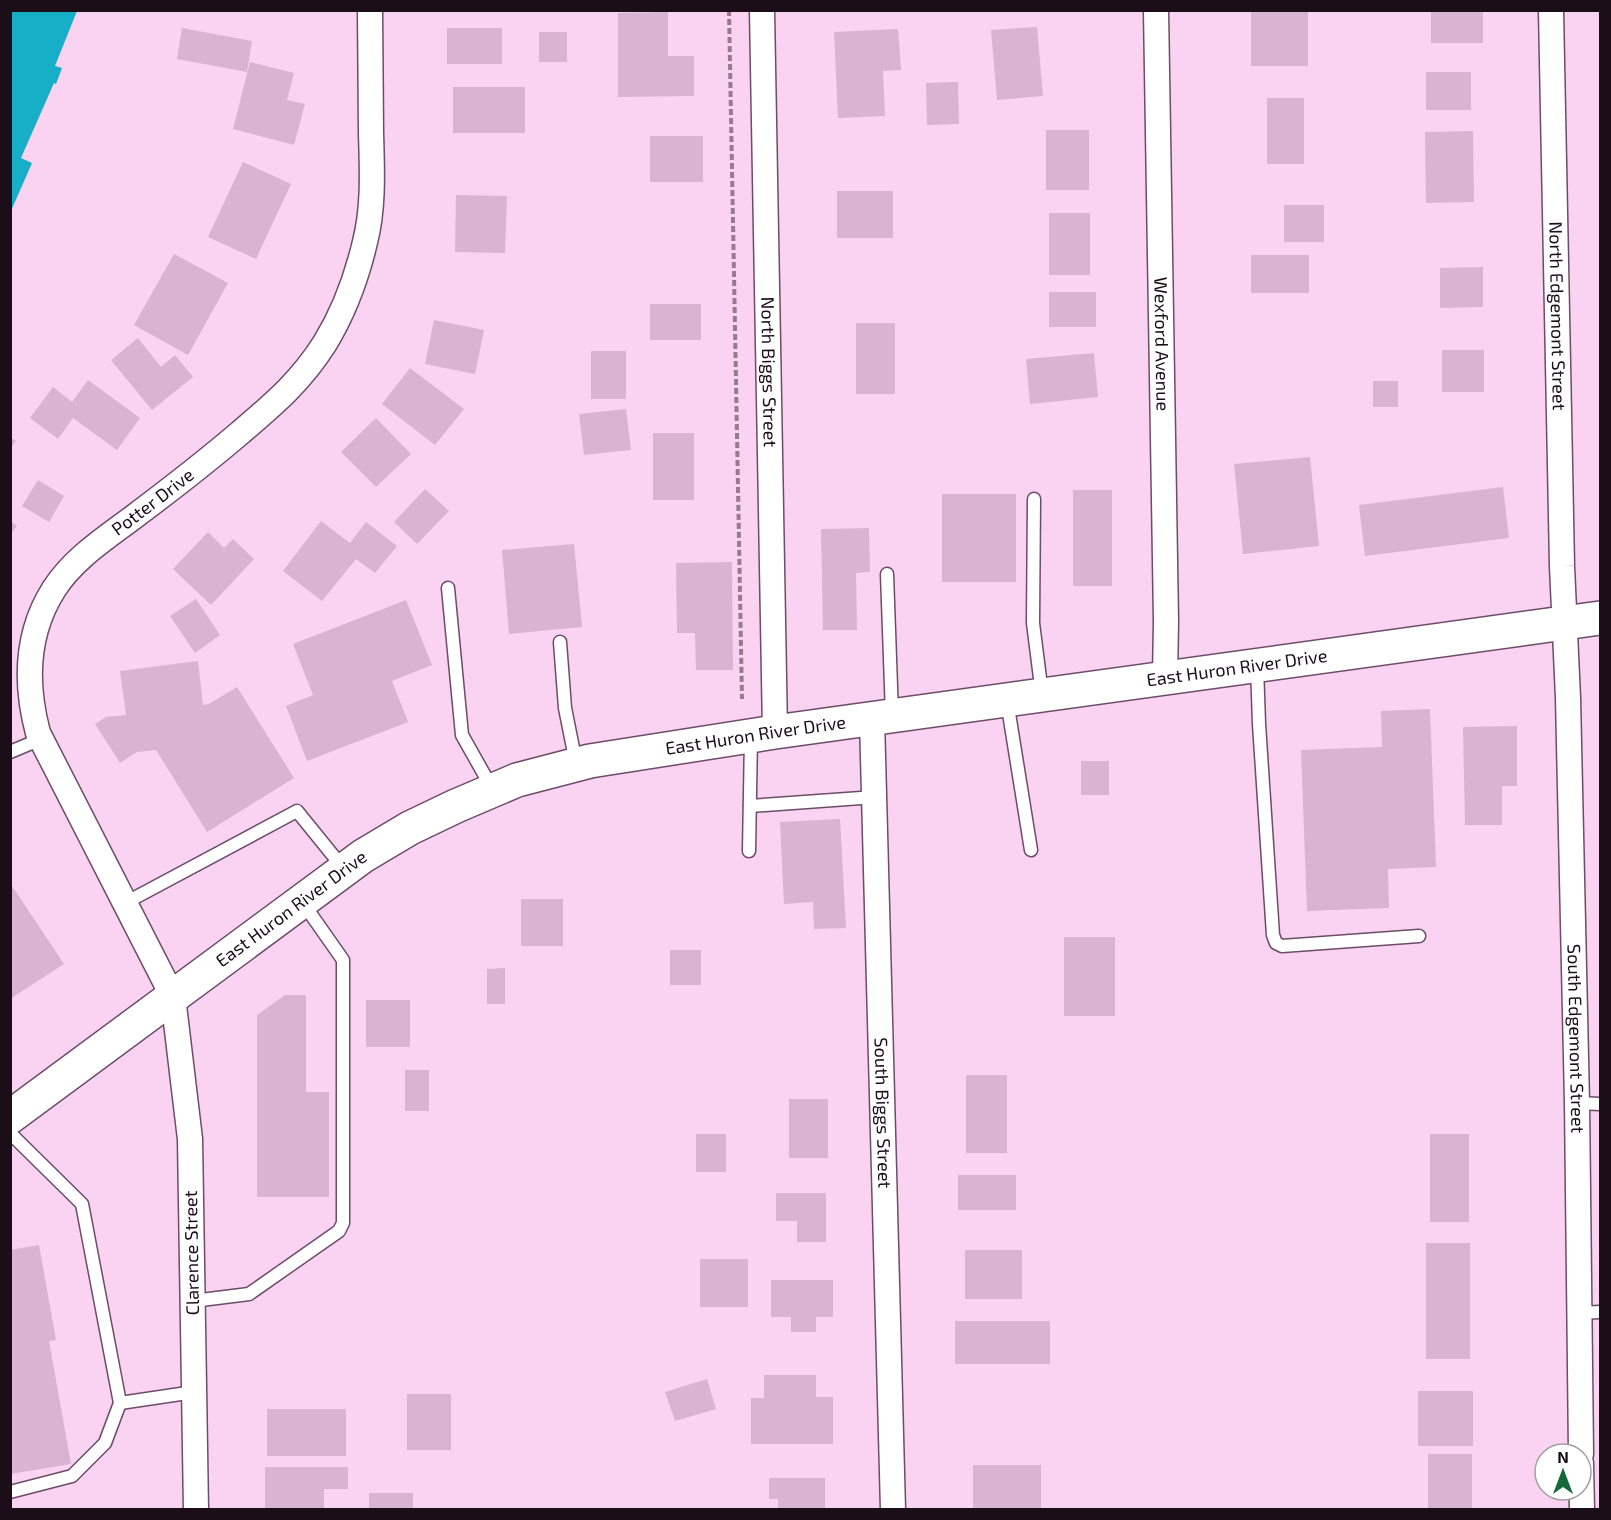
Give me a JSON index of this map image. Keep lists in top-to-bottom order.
{
  "streets": {
    "main road": ["East Huron River Drive"],
    "street": [
      "North Edgemont Street",
      "Wexford Avenue",
      "North Biggs Street",
      "Potter Drive",
      "South Edgemont Street",
      "South Biggs Street",
      "Clarence Street"
    ]
  },
  "crossings": [
    ["North Edgemont Street", "East Huron River Drive"],
    ["North Edgemont Street", "South Edgemont Street"],
    ["Wexford Avenue", "East Huron River Drive"],
    ["North Biggs Street", "East Huron River Drive"],
    ["Potter Drive", "East Huron River Drive"],
    ["Potter Drive", "Clarence Street"],
    ["East Huron River Drive", "South Edgemont Street"],
    ["East Huron River Drive", "South Biggs Street"],
    ["East Huron River Drive", "Clarence Street"]
  ],
  "north": "top"
}
